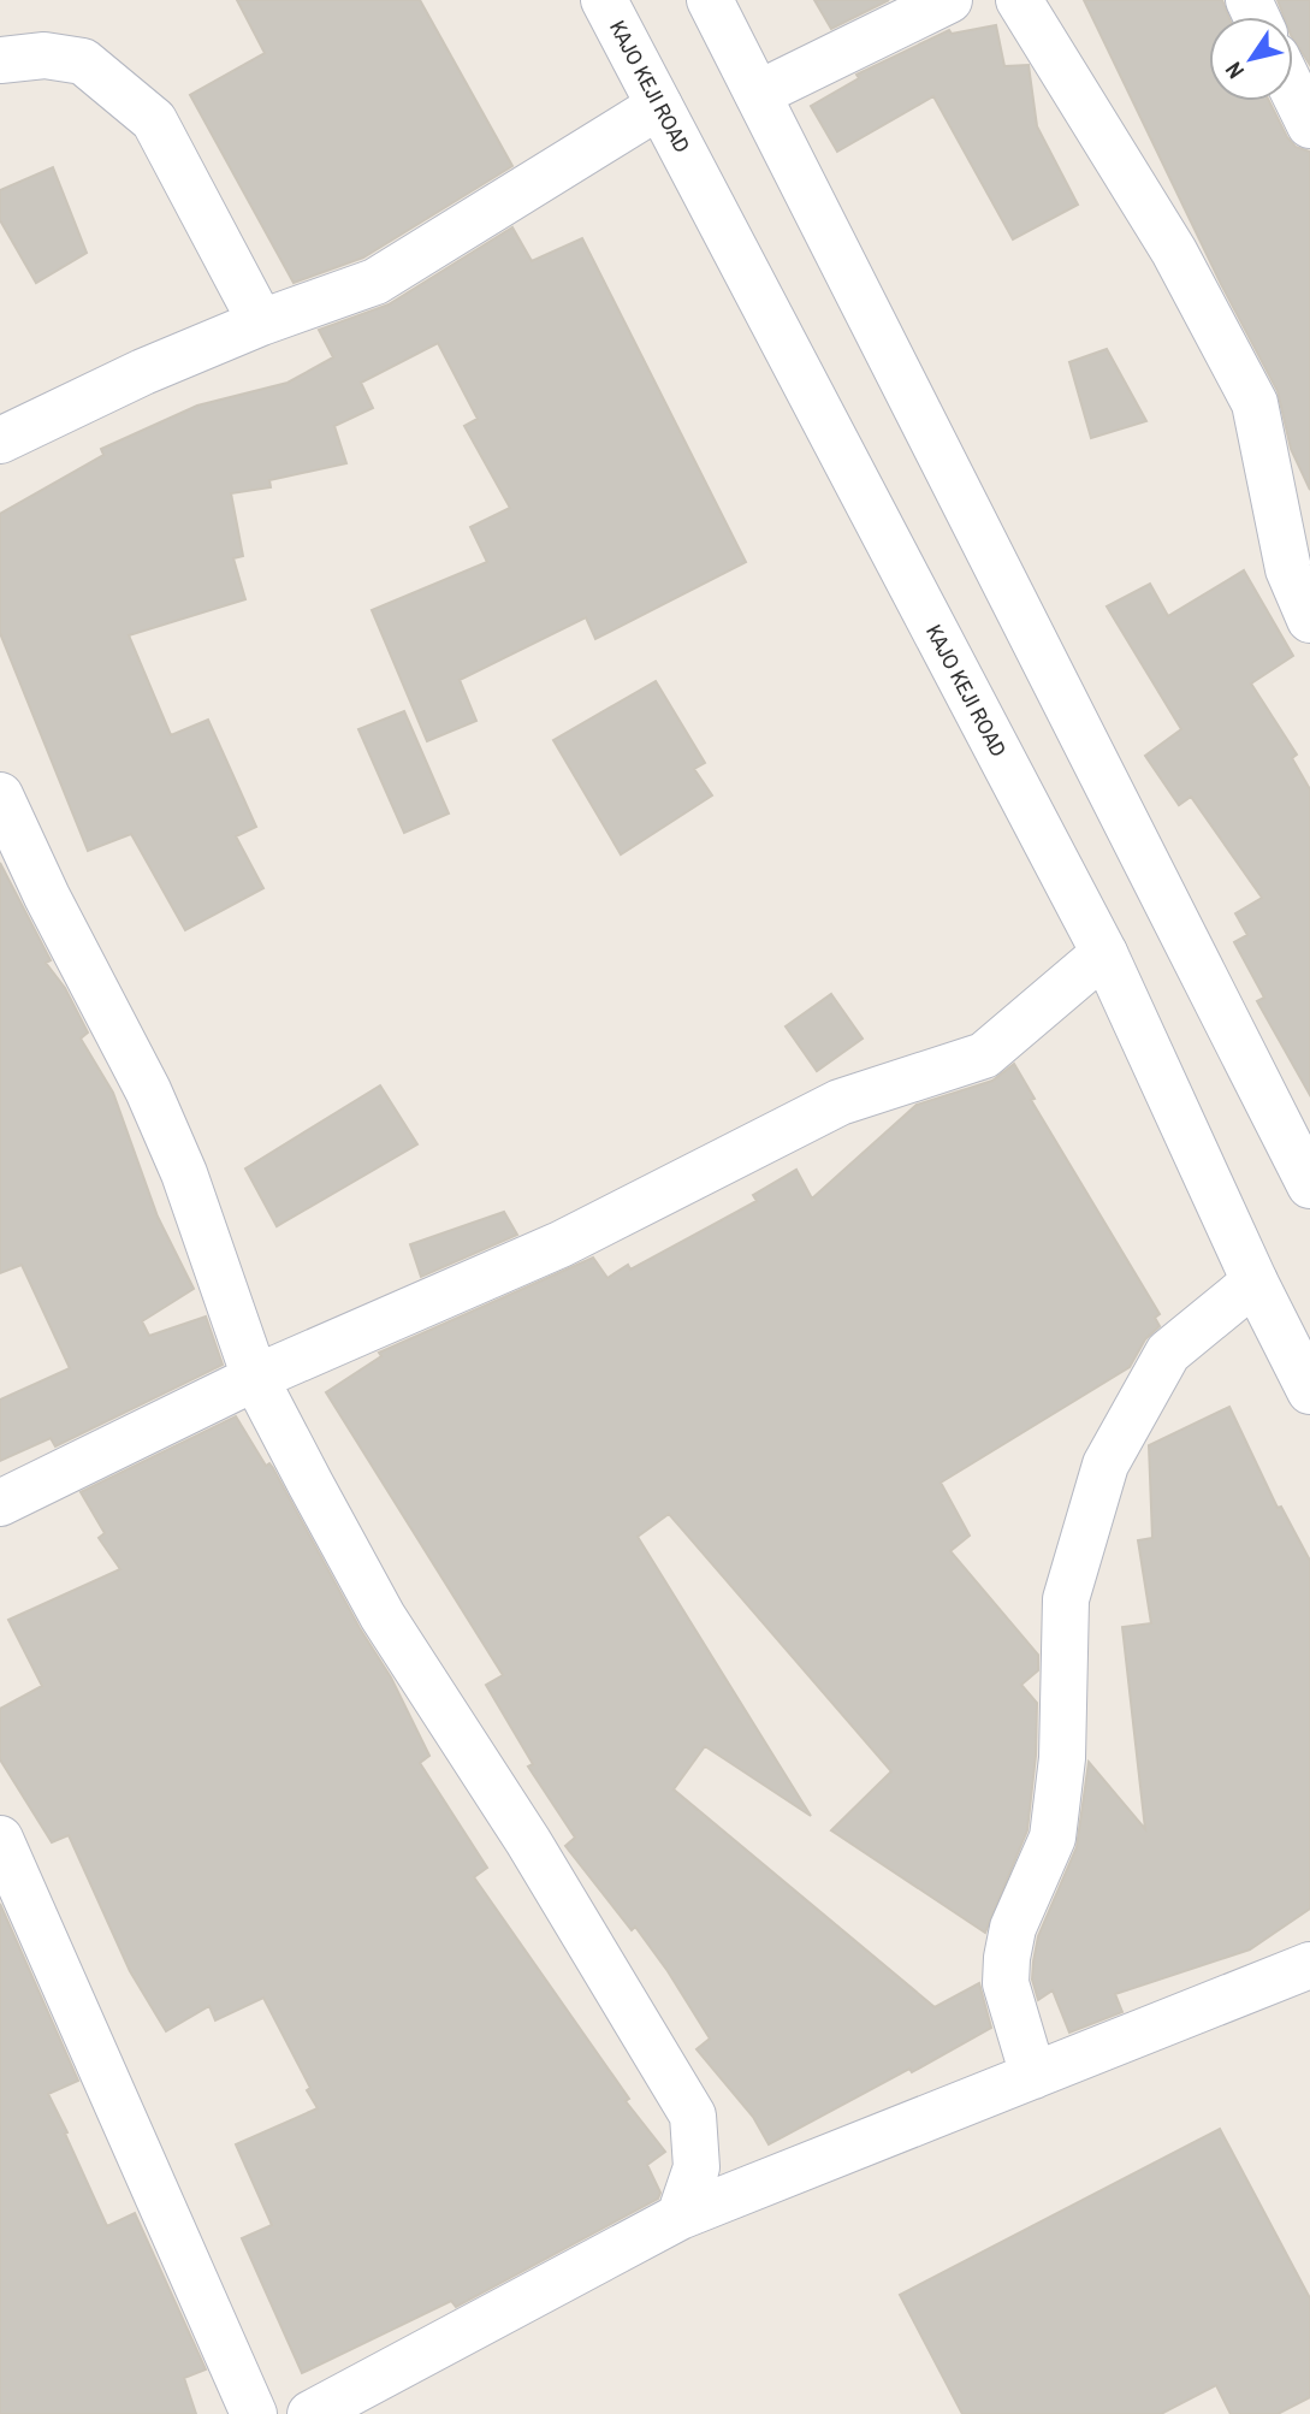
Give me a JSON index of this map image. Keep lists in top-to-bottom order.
{
  "streets": {
    "street": ["KAJO KEJI ROAD"]
  },
  "north": "bottom left"
}
